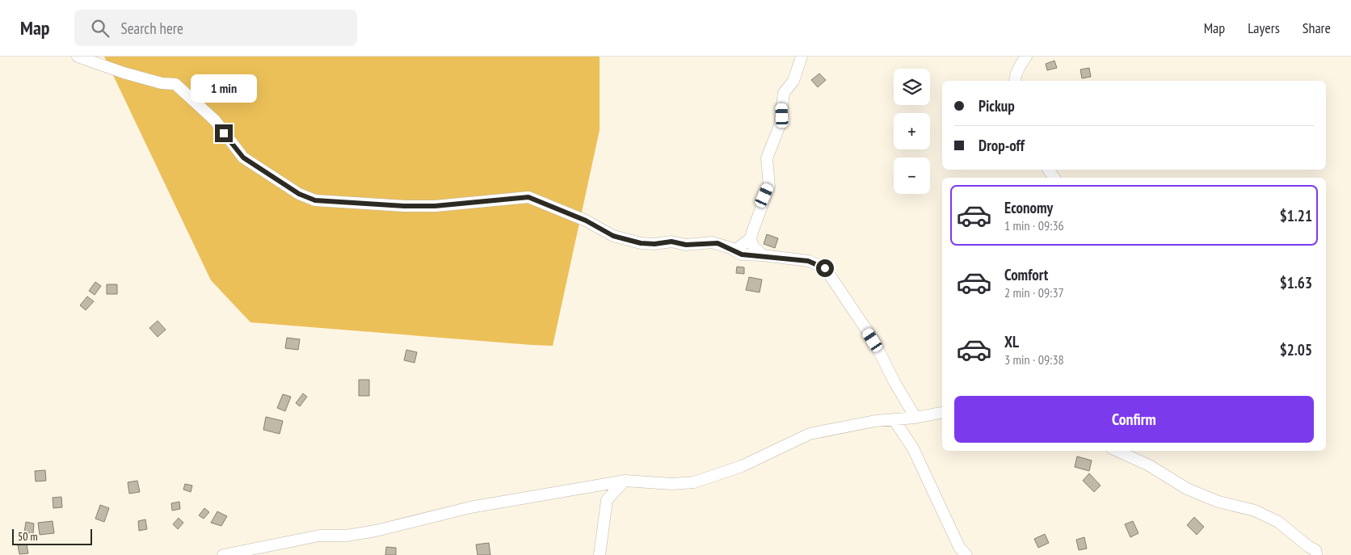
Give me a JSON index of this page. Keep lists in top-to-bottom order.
{
  "scale_bar": "50 m",
  "page": {
    "header": "Map",
    "search": "Search here",
    "nav": ["Map", "Layers", "Share"],
    "map_buttons": ["+", "−"],
    "bubble": "1 min",
    "banner": ["Pickup", "Drop-off"],
    "list": [
      {
        "name": "Economy",
        "note": "1 min · 09:36",
        "value": "$1.21"
      },
      {
        "name": "Comfort",
        "note": "2 min · 09:37",
        "value": "$1.63"
      },
      {
        "name": "XL",
        "note": "3 min · 09:38",
        "value": "$2.05"
      }
    ],
    "buttons": "Confirm",
    "scale": "50 m"
  }
}
